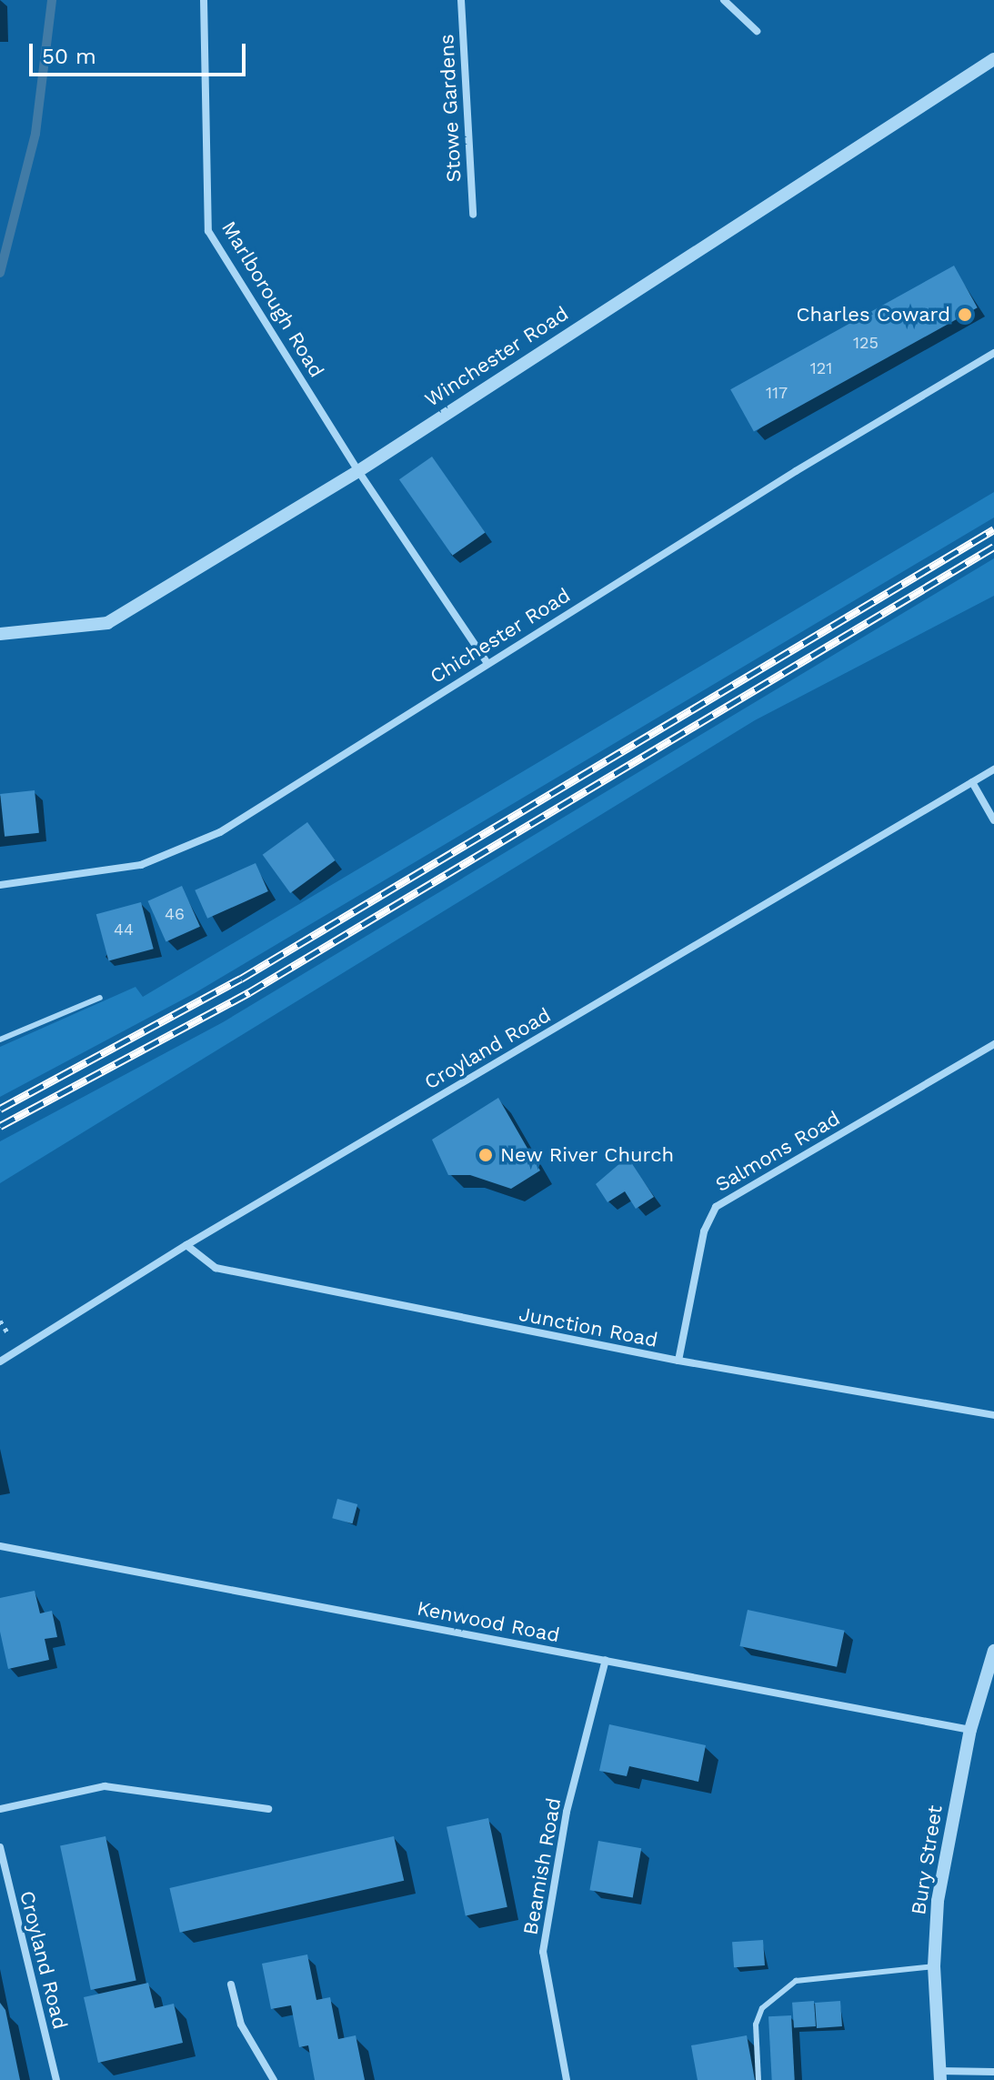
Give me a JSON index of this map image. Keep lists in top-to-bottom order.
{
  "streets": {
    "street": [
      "Stowe Gardens",
      "Marlborough Road",
      "Winchester Road",
      "Chichester Road",
      "Croyland Road",
      "Salmons Road",
      "Junction Road",
      "Kenwood Road",
      "Bury Street",
      "Beamish Road"
    ]
  },
  "crossings": [
    ["Marlborough Road", "Winchester Road"],
    ["Marlborough Road", "Chichester Road"],
    ["Croyland Road", "Junction Road"],
    ["Salmons Road", "Junction Road"],
    ["Kenwood Road", "Bury Street"],
    ["Kenwood Road", "Beamish Road"]
  ],
  "places": ["Charles Coward", "New River Church"],
  "house_numbers": [
    "125",
    "121",
    "117",
    "46",
    "44"
  ],
  "scale_bar": "50 m"
}
